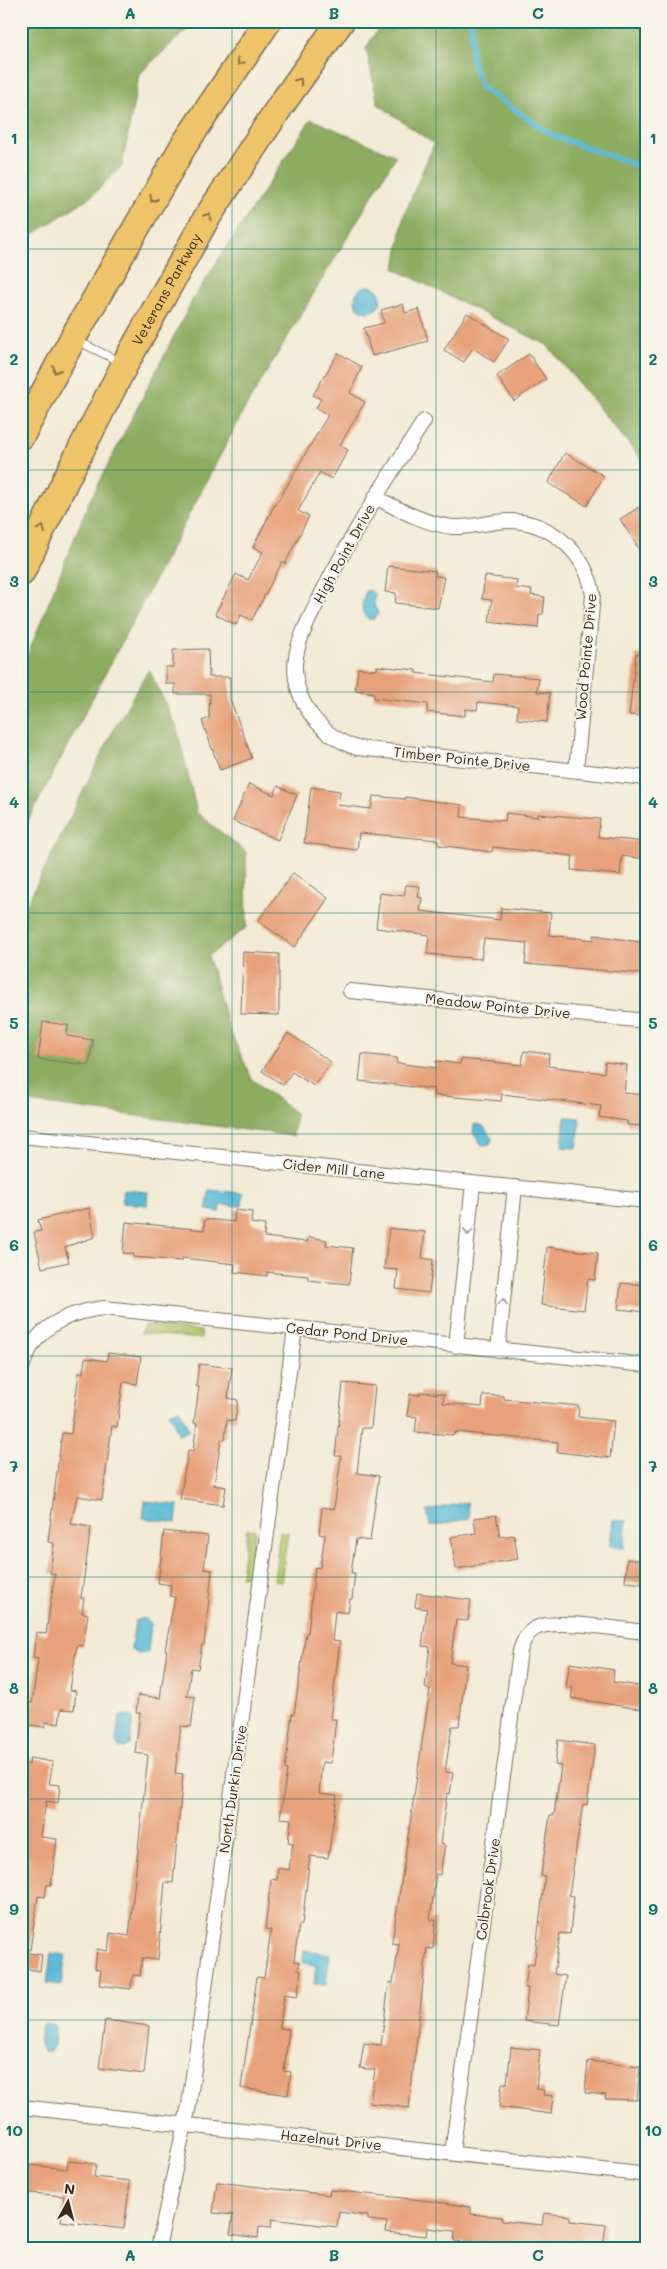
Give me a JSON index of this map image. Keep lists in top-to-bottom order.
{
  "streets": {
    "highway": ["Veterans Parkway"],
    "street": [
      "High Point Drive",
      "Wood Pointe Drive",
      "Timber Pointe Drive",
      "Meadow Pointe Drive",
      "Cider Mill Lane",
      "Cedar Pond Drive",
      "North Durkin Drive",
      "Colbrook Drive",
      "Hazelnut Drive"
    ]
  },
  "crossings": [
    ["High Point Drive", "Wood Pointe Drive"],
    ["High Point Drive", "Timber Pointe Drive"],
    ["Wood Pointe Drive", "Timber Pointe Drive"],
    ["Cedar Pond Drive", "North Durkin Drive"],
    ["North Durkin Drive", "Hazelnut Drive"],
    ["Colbrook Drive", "Hazelnut Drive"]
  ],
  "north": "top",
  "grid": {
    "columns": ["A", "B", "C"],
    "rows": [
      "1",
      "2",
      "3",
      "4",
      "5",
      "6",
      "7",
      "8",
      "9",
      "10"
    ]
  }
}
